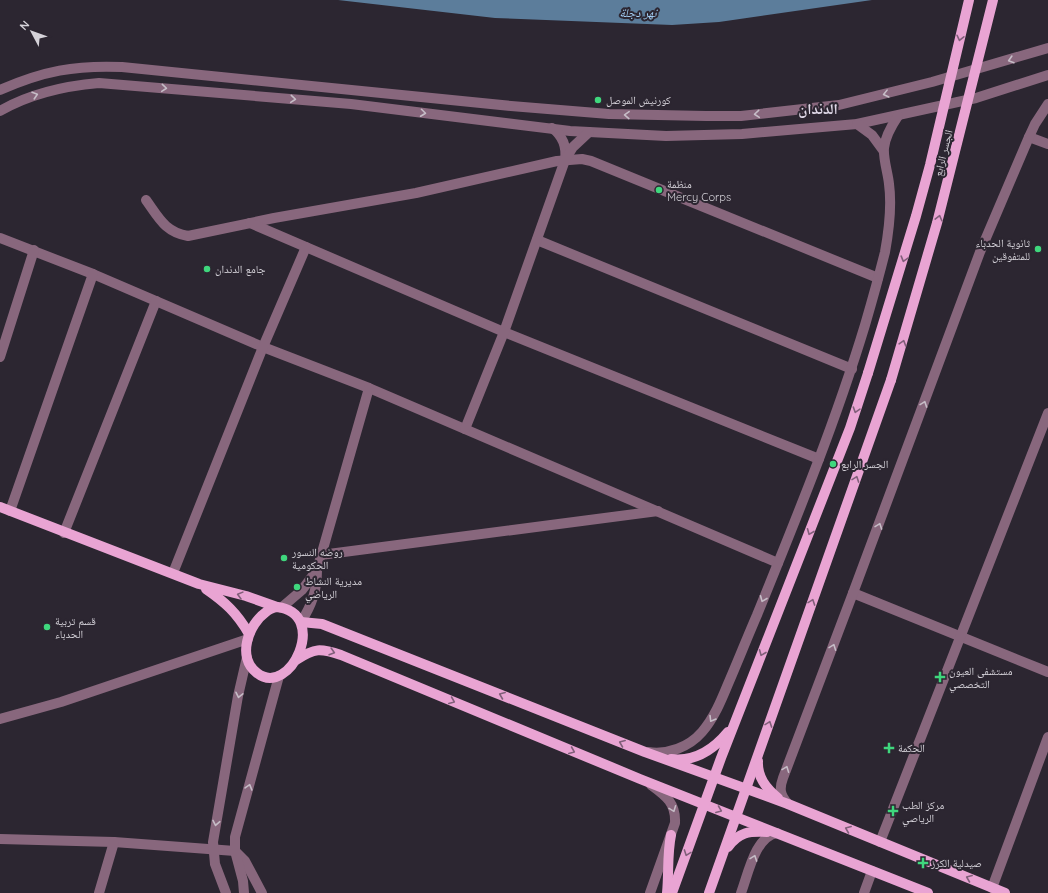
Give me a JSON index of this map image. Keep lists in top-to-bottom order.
{
  "streets": {
    "main road": ["الجسر الرابع"]
  },
  "districts": ["الدندان"],
  "water": ["نهر دجلة"],
  "places": {
    "other": [
      "كورنيش الموصل",
      "منظمة Mercy Corps",
      "ثانوية الحدباء للمتفوقين",
      "جامع الدندان",
      "الجسر الرابع",
      "روضه النسور الحكومية",
      "مديرية النشاط الرياضي",
      "قسم تربية الحدباء"
    ],
    "health": [
      "مستشفى العيون التخصصي",
      "الحكمة",
      "مركز الطب الرياصي",
      "صيدلية الكرز"
    ]
  },
  "north": "top left"
}
